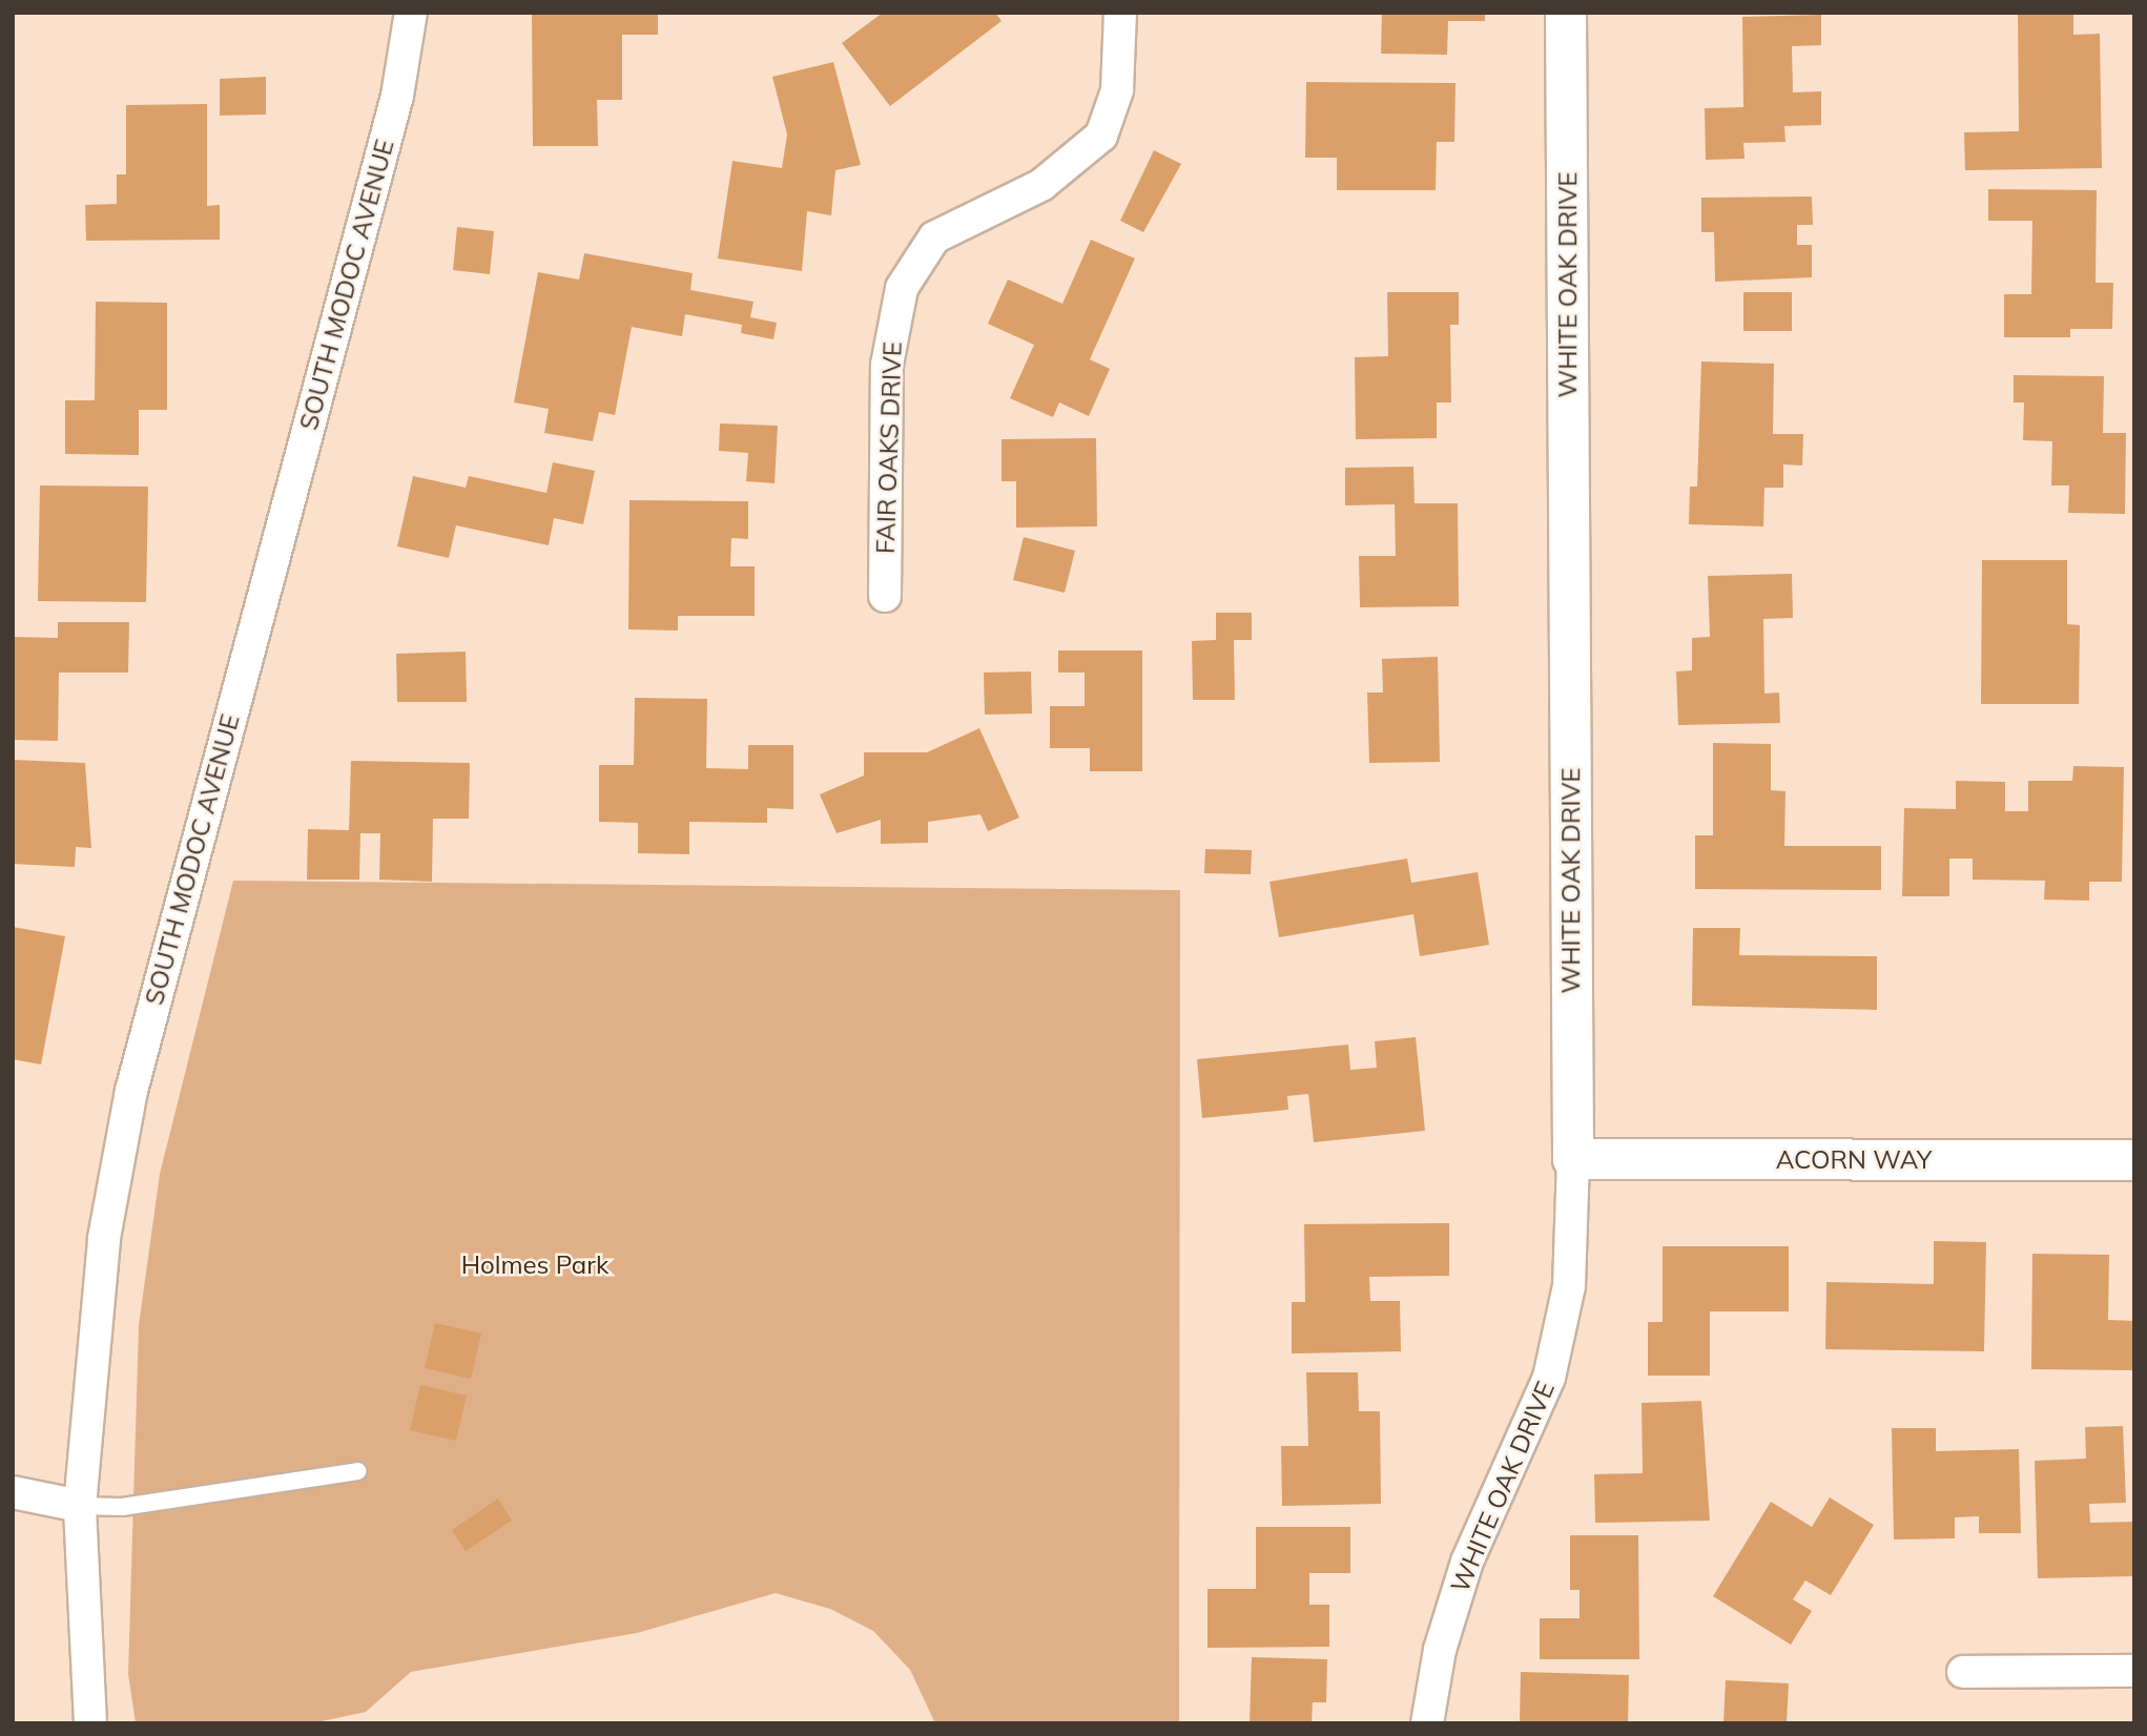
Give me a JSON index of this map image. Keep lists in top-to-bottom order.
{
  "streets": {
    "street": [
      "SOUTH MODOC AVENUE",
      "WHITE OAK DRIVE",
      "FAIR OAKS DRIVE",
      "ACORN WAY"
    ]
  },
  "crossings": [
    ["WHITE OAK DRIVE", "ACORN WAY"]
  ],
  "parks": ["Holmes Park"]
}
